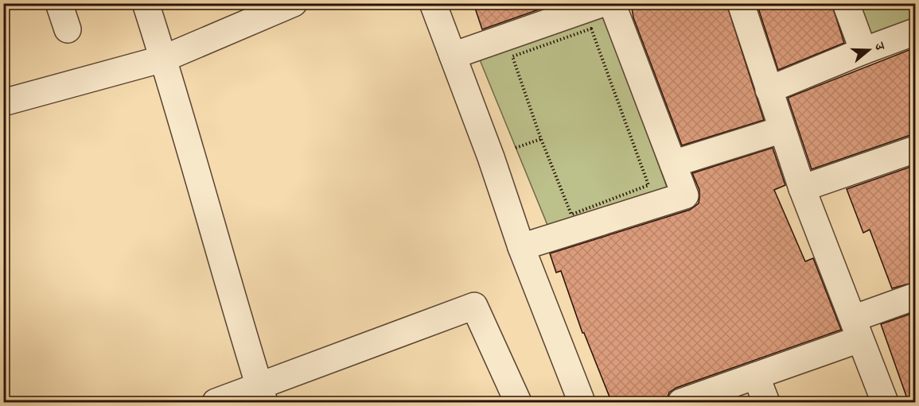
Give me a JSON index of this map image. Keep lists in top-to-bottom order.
{
  "north": "right"
}
